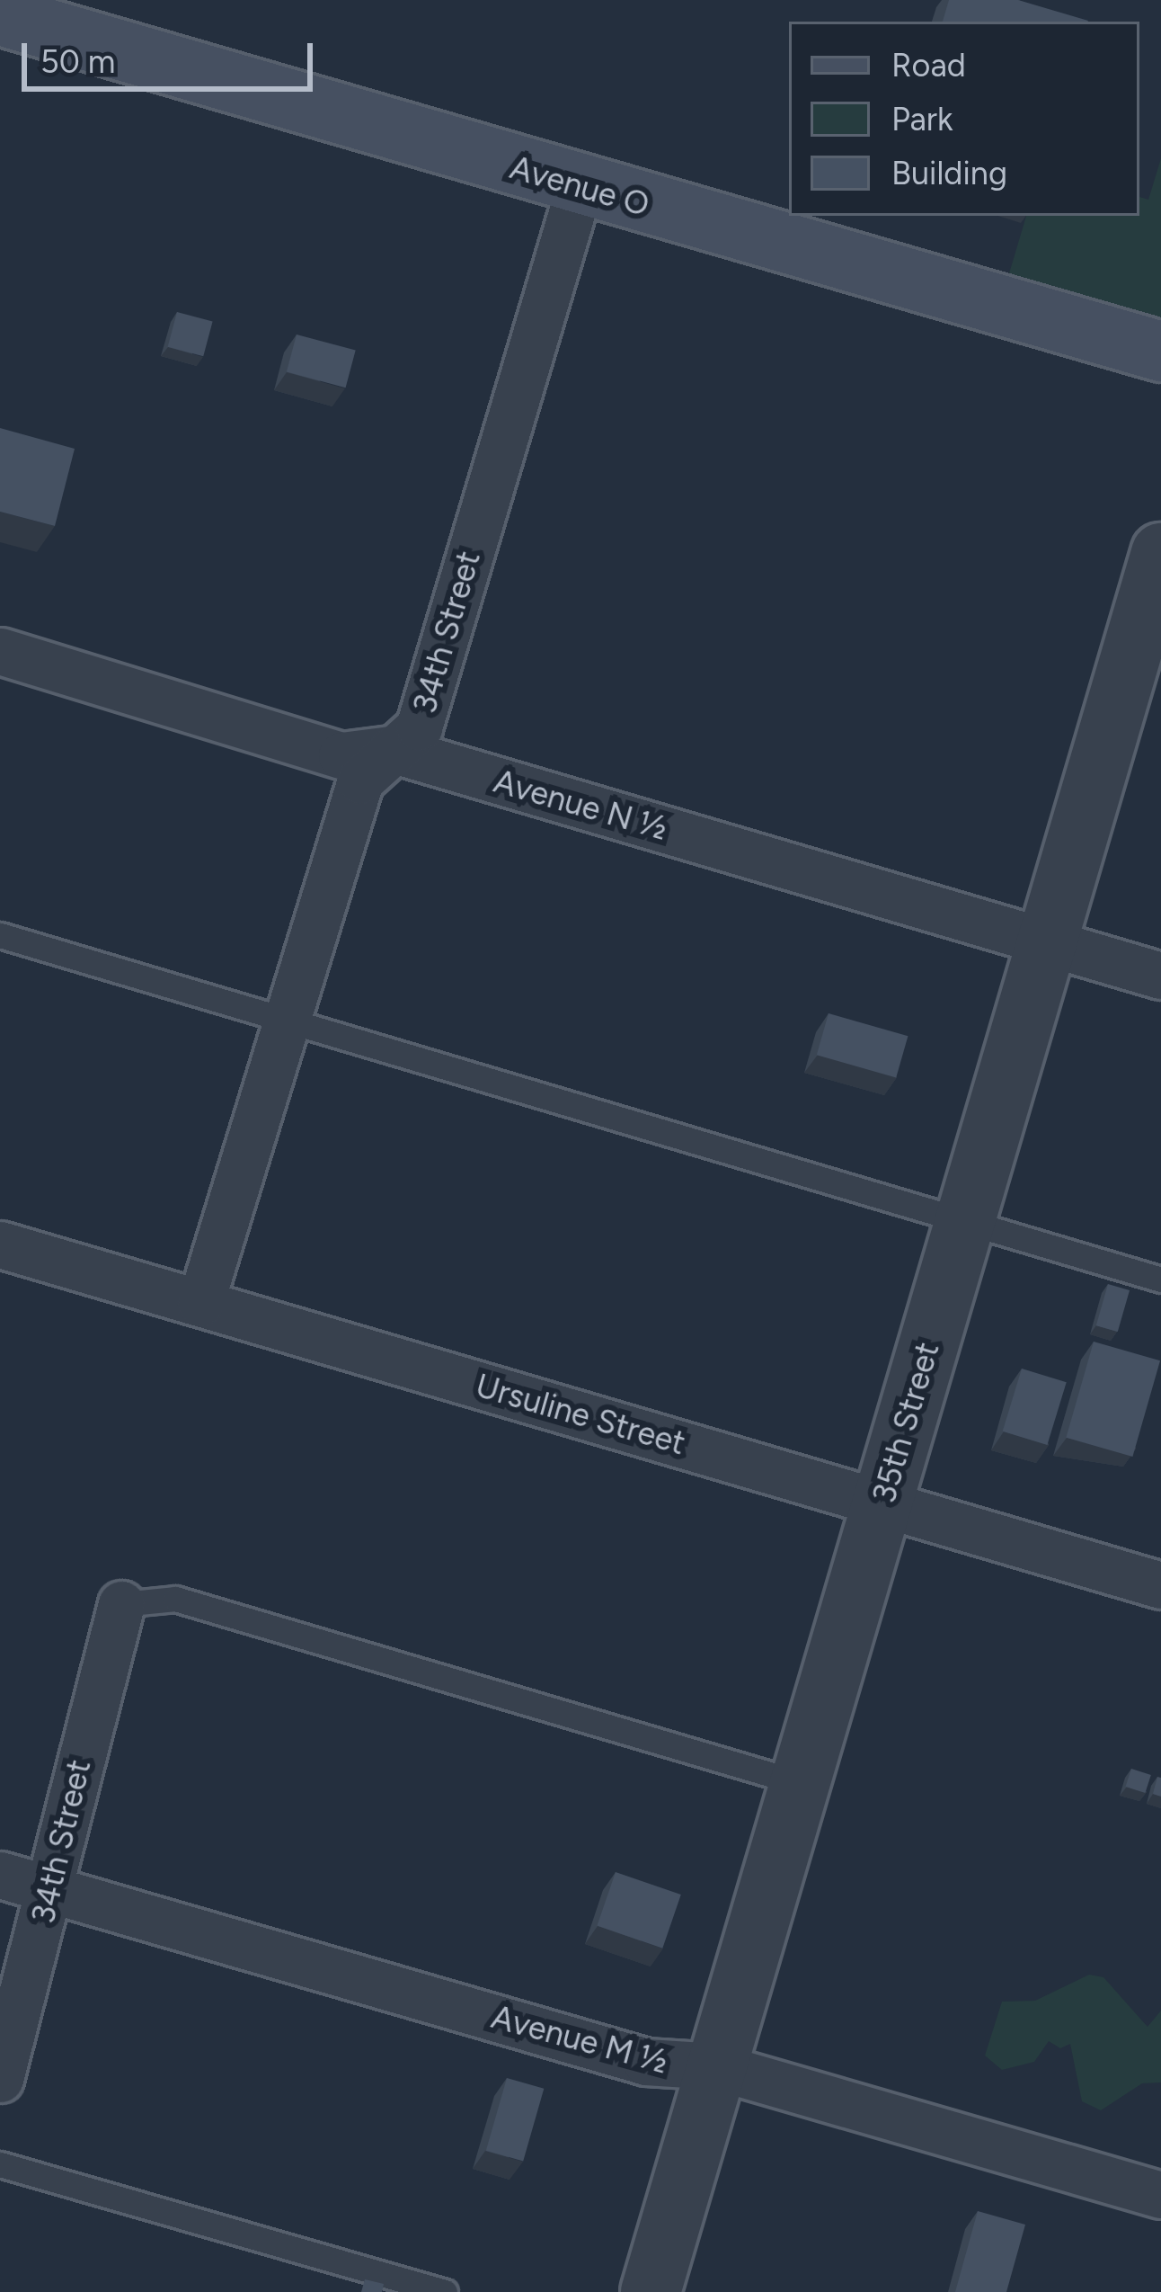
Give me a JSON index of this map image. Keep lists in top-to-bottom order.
{
  "streets": {
    "main road": ["Avenue O"],
    "street": [
      "34th Street",
      "Avenue N ½",
      "Ursuline Street",
      "35th Street",
      "Avenue M ½"
    ]
  },
  "crossings": [
    ["Avenue O", "34th Street"],
    ["34th Street", "Avenue N ½"],
    ["34th Street", "Ursuline Street"],
    ["34th Street", "Avenue M ½"],
    ["Avenue N ½", "35th Street"],
    ["Ursuline Street", "35th Street"],
    ["35th Street", "Avenue M ½"]
  ],
  "legend": ["Road", "Park", "Building"],
  "scale_bar": "50 m"
}
